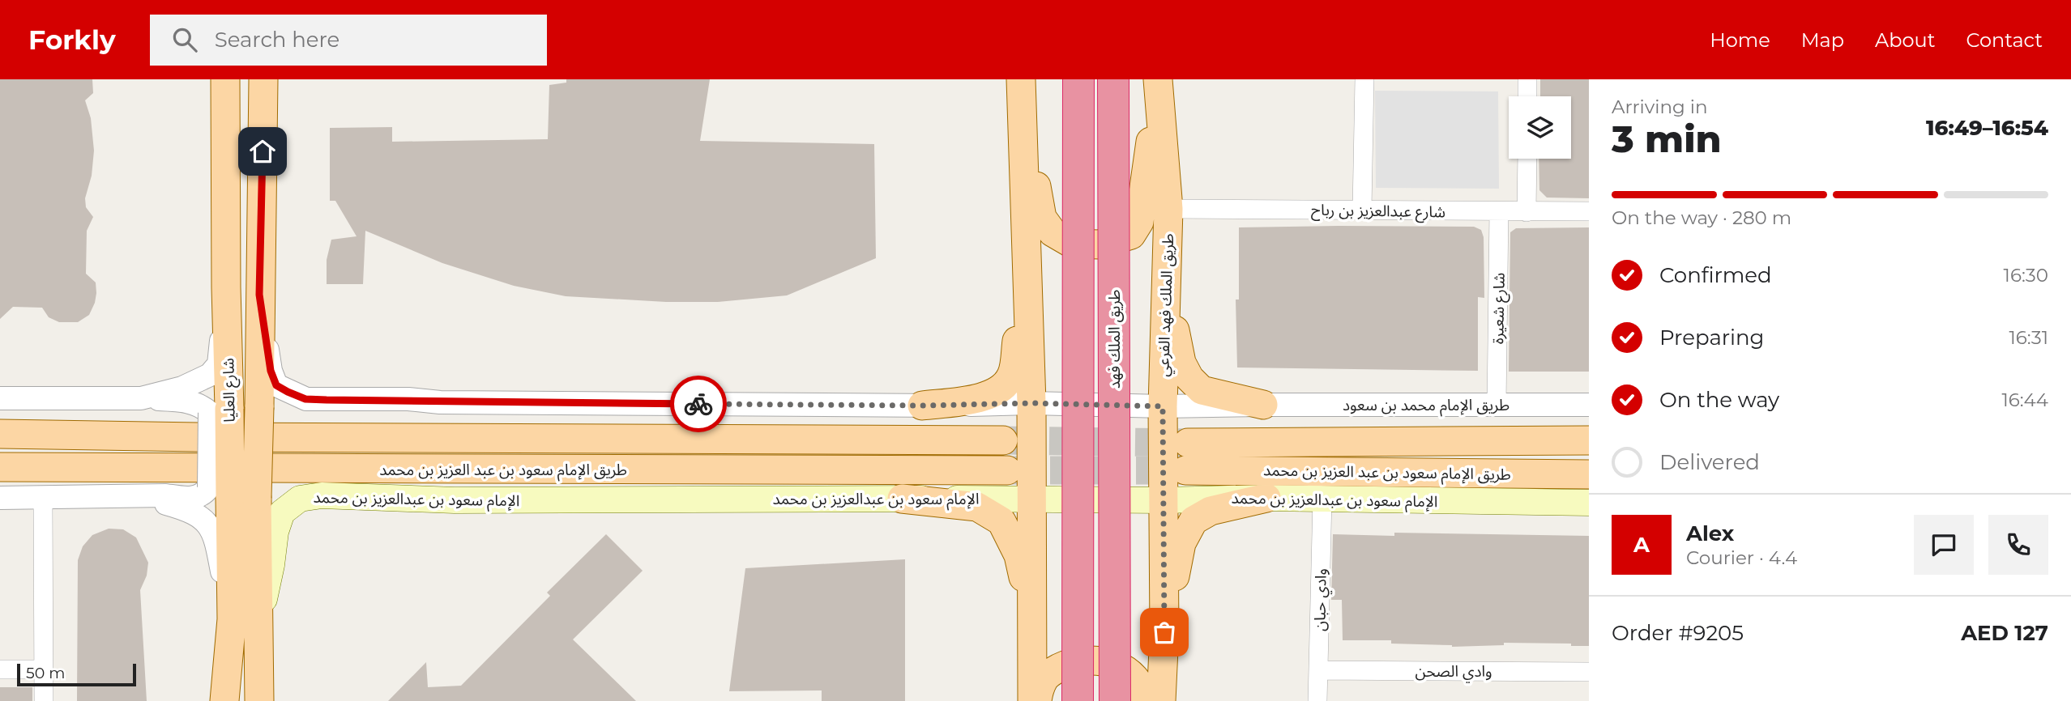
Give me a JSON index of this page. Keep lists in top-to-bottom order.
{
  "streets": {
    "highway": ["طريق الملك فهد"],
    "main road": [
      "طريق الملك فهد الفرعي",
      "شارع العليا",
      "طريق الإمام سعود بن عبد العزيز بن محمد",
      "الإمام سعود بن عبدالعزيز بن محمد"
    ],
    "street": [
      "شارع عبدالعزيز بن رباح",
      "شارع شعيرة",
      "طريق الإمام محمد بن سعود",
      "وادي حبان",
      "وادي الصحن"
    ]
  },
  "crossings": [
    ["شارع عبدالعزيز بن رباح", "طريق الملك فهد الفرعي"],
    ["شارع عبدالعزيز بن رباح", "شارع شعيرة"],
    ["طريق الملك فهد الفرعي", "طريق الإمام محمد بن سعود"],
    ["طريق الملك فهد الفرعي", "الإمام سعود بن عبدالعزيز بن محمد"],
    ["شارع شعيرة", "طريق الإمام محمد بن سعود"],
    ["شارع العليا", "طريق الإمام محمد بن سعود"],
    ["شارع العليا", "الإمام سعود بن عبدالعزيز بن محمد"],
    ["الإمام سعود بن عبدالعزيز بن محمد", "وادي حبان"],
    ["وادي حبان", "وادي الصحن"]
  ],
  "scale_bar": "50 m",
  "page": {
    "header": "Forkly",
    "search": "Search here",
    "nav": [
      "Home",
      "Map",
      "About",
      "Contact"
    ],
    "heading": ["3 min", "Arriving in", "16:49–16:54"],
    "panel": [
      "Alex",
      "Courier · 4.4",
      "Order #9205",
      "AED 127"
    ],
    "bar": "On the way · 280 m",
    "list": [
      ["Confirmed", "16:30"],
      ["Preparing", "16:31"],
      ["On the way", "16:44"],
      "Delivered"
    ],
    "round": "A",
    "scale": "50 m"
  }
}
